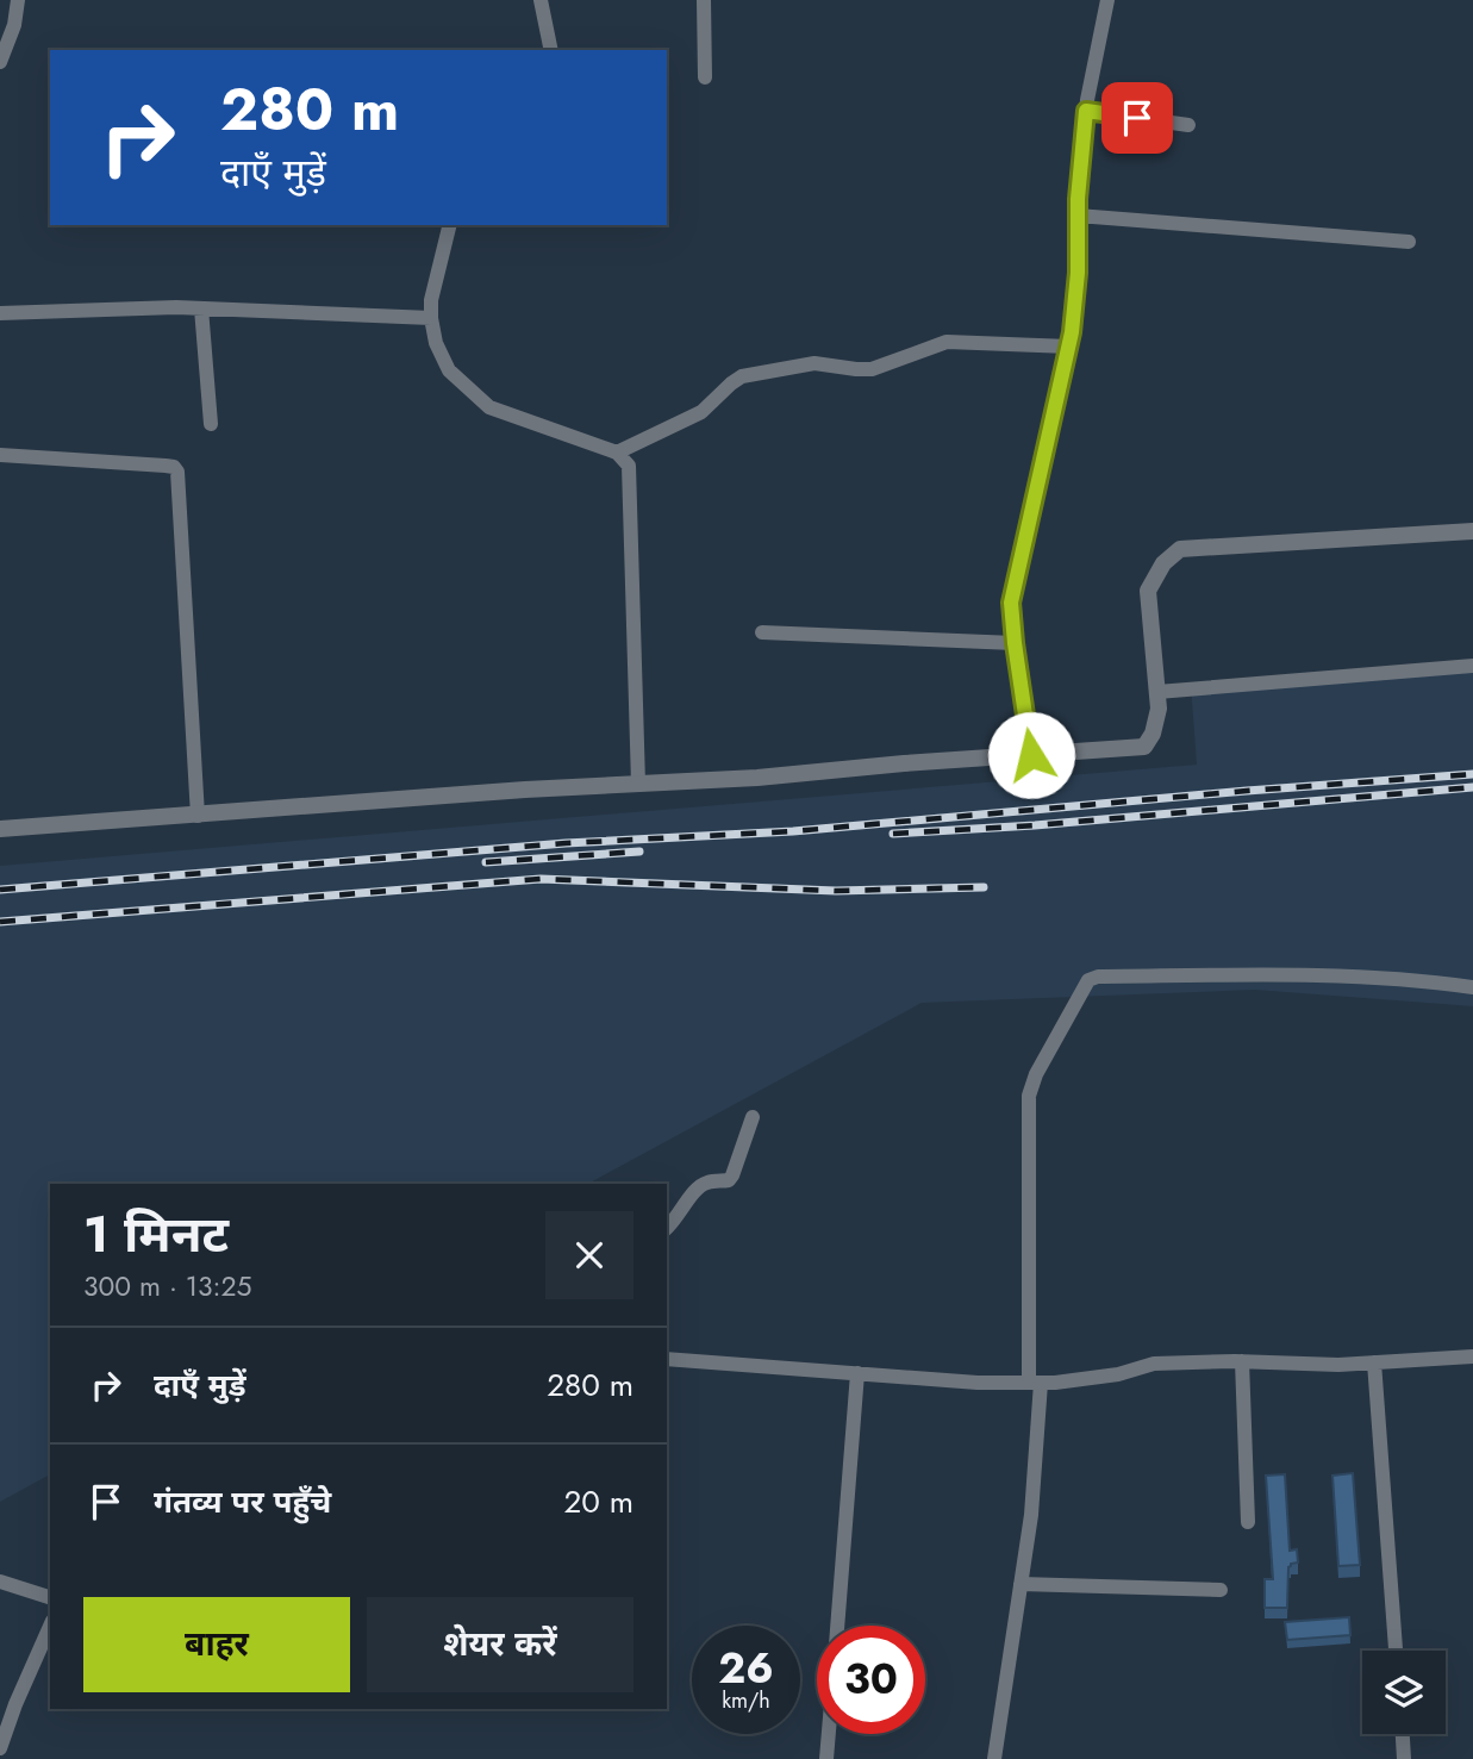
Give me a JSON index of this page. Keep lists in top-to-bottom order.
{
  "page": {
    "turn": ["280 m", "दाएँ मुड़ें"],
    "heading": ["1 मिनट", "300 m · 13:25"],
    "list": [
      {
        "name": "दाएँ मुड़ें",
        "value": "280 m"
      },
      {
        "name": "गंतव्य पर पहुँचे",
        "value": "20 m"
      }
    ],
    "buttons": ["बाहर", "शेयर करें"],
    "speed": "26 km/h",
    "limit": "30"
  }
}
